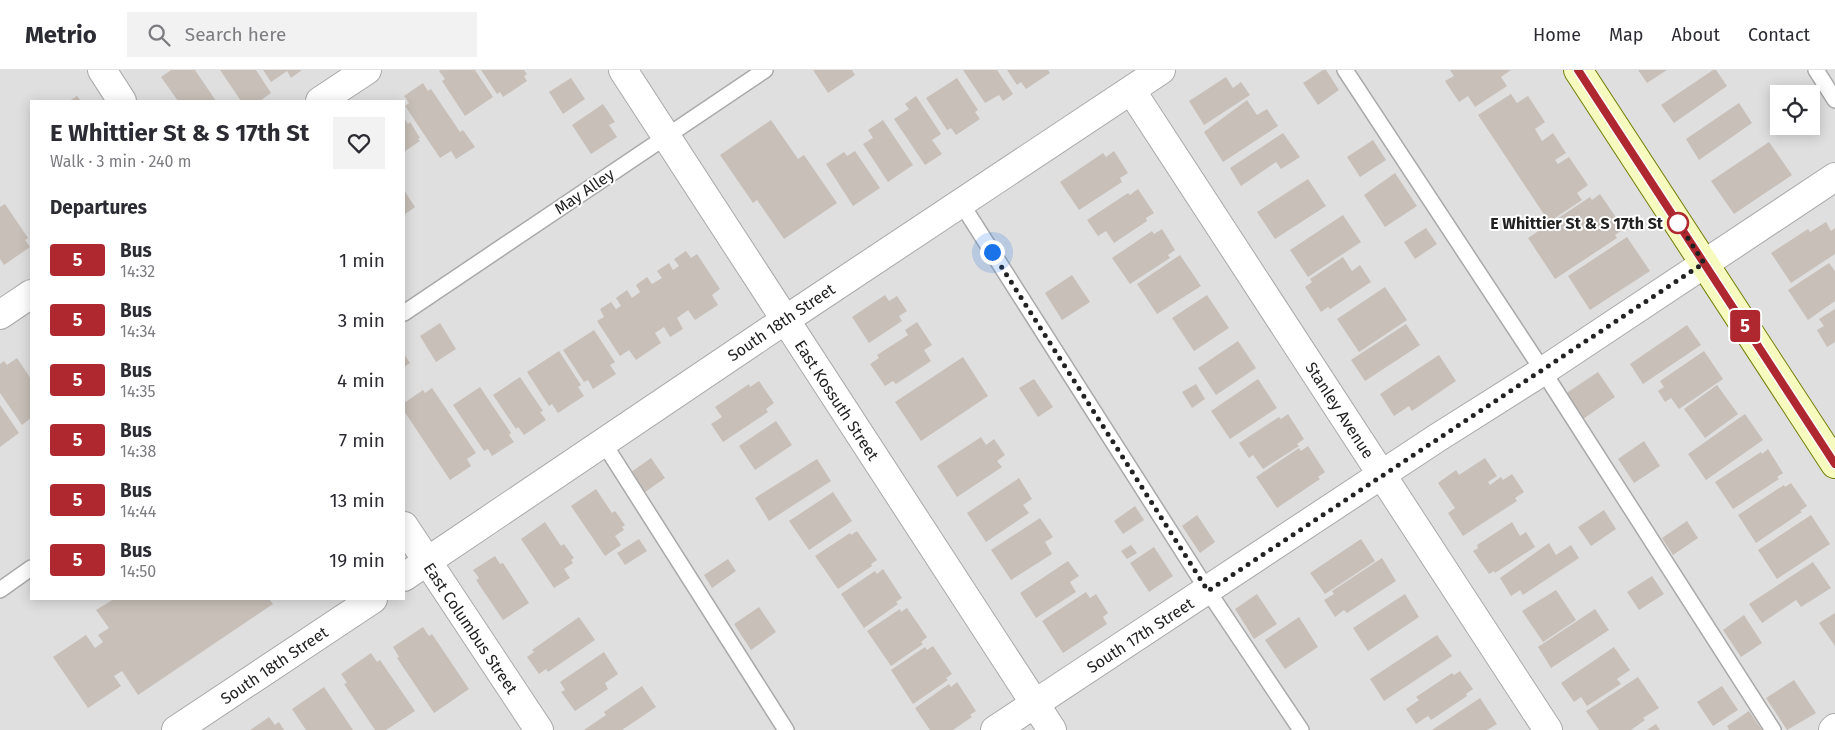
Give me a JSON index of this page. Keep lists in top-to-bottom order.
{
  "streets": {
    "street": [
      "South 18th Street",
      "East Kossuth Street",
      "Stanley Avenue",
      "East Columbus Street",
      "South 17th Street"
    ],
    "lane": ["May Alley"]
  },
  "crossings": [
    ["May Alley", "East Kossuth Street"],
    ["South 18th Street", "East Kossuth Street"],
    ["South 18th Street", "Stanley Avenue"],
    ["South 18th Street", "East Columbus Street"],
    ["East Kossuth Street", "South 17th Street"],
    ["Stanley Avenue", "South 17th Street"]
  ],
  "places": ["E Whittier St & S 17th St"],
  "lines": ["bus line 5"],
  "page": {
    "header": "Metrio",
    "search": "Search here",
    "nav": [
      "Home",
      "Map",
      "About",
      "Contact"
    ],
    "on_map": "5",
    "heading": [
      ["E Whittier St & S 17th St", "Walk · 3 min · 240 m"],
      "Departures"
    ],
    "list": [
      {
        "mark": "5",
        "name": "Bus",
        "note": "14:32",
        "value": "1 min"
      },
      {
        "mark": "5",
        "name": "Bus",
        "note": "14:34",
        "value": "3 min"
      },
      {
        "mark": "5",
        "name": "Bus",
        "note": "14:35",
        "value": "4 min"
      },
      {
        "mark": "5",
        "name": "Bus",
        "note": "14:38",
        "value": "7 min"
      },
      {
        "mark": "5",
        "name": "Bus",
        "note": "14:44",
        "value": "13 min"
      },
      {
        "mark": "5",
        "name": "Bus",
        "note": "14:50",
        "value": "19 min"
      }
    ]
  }
}
